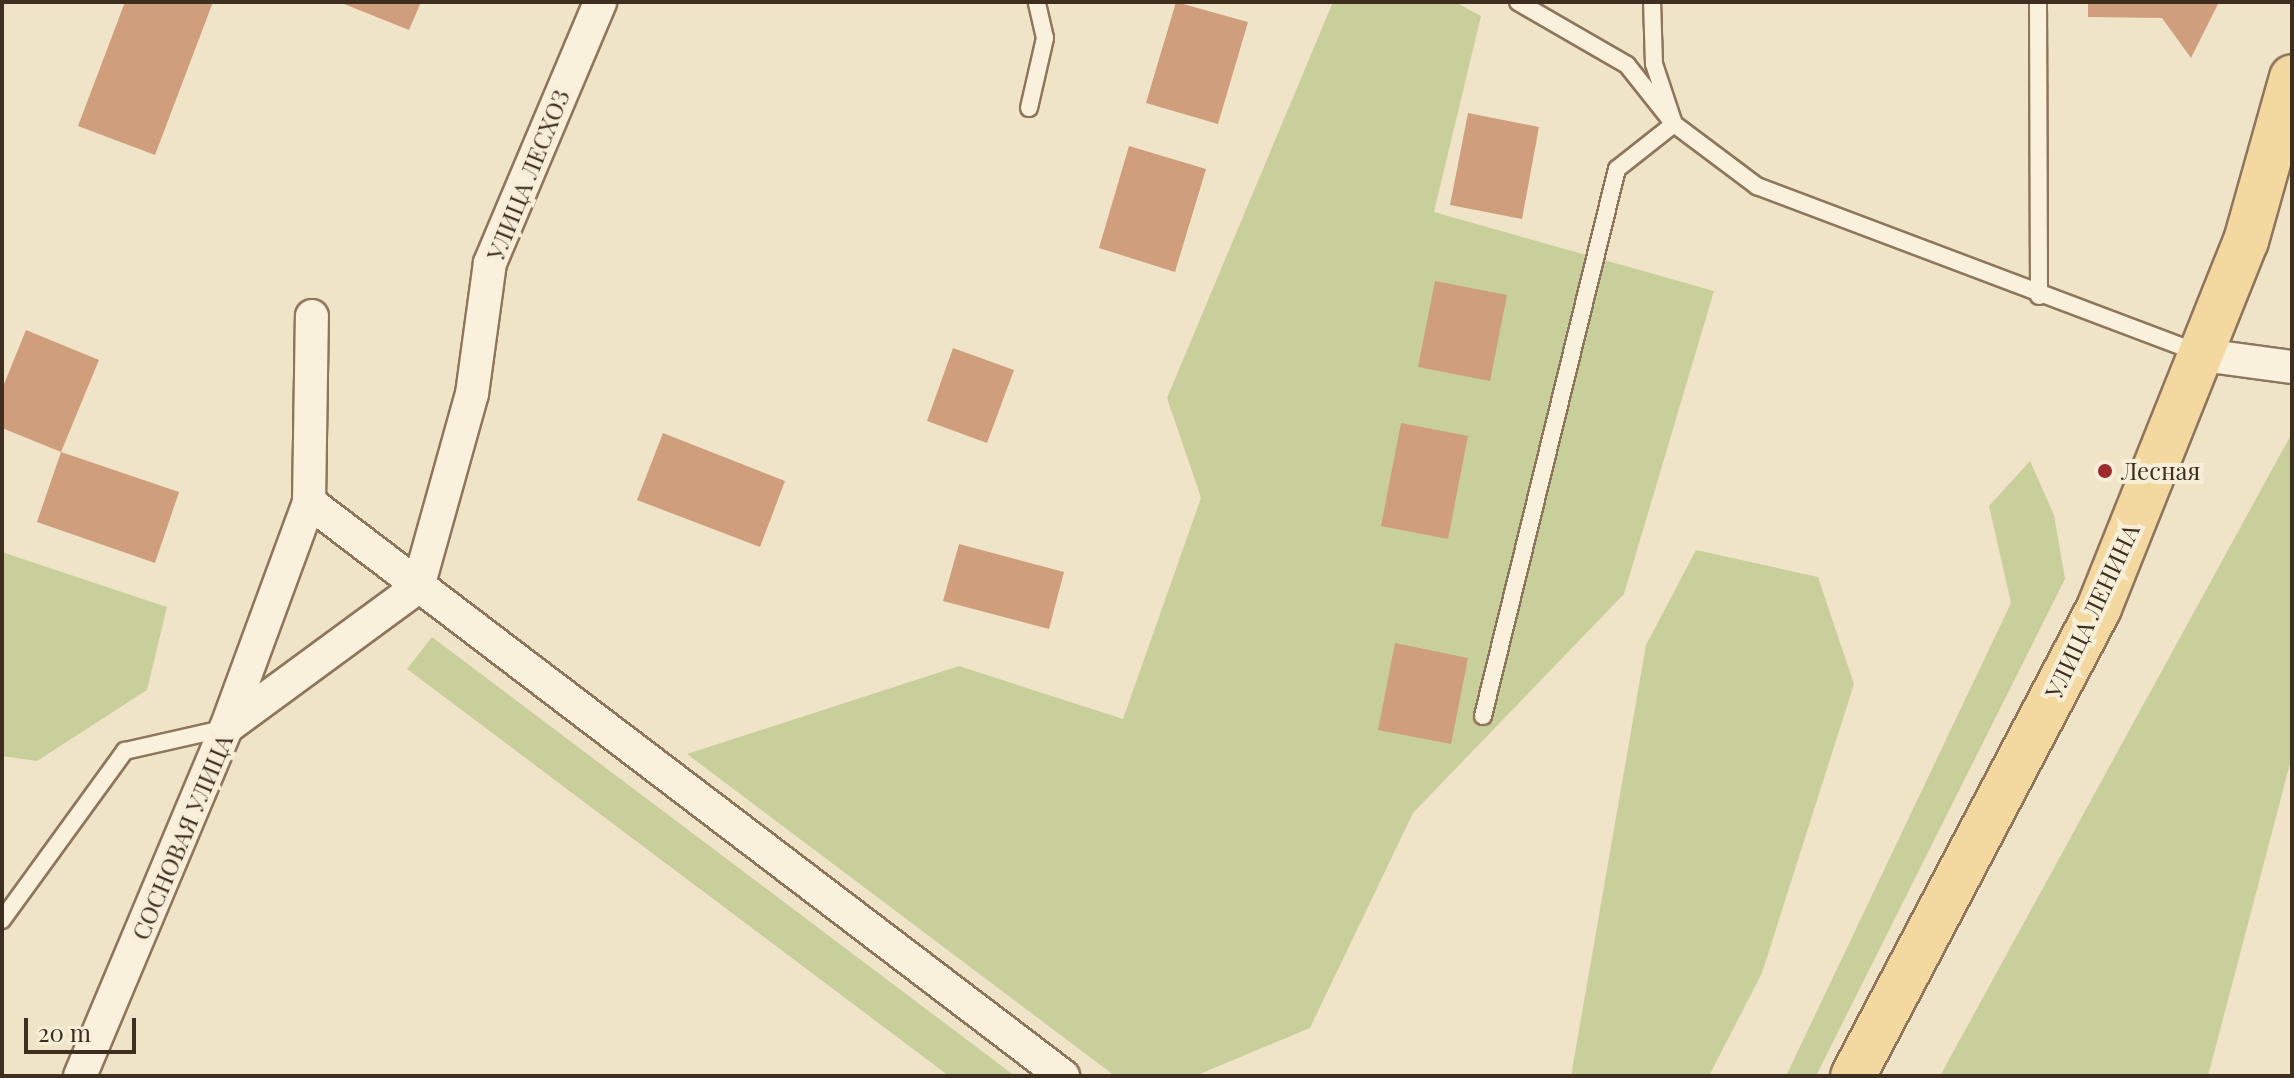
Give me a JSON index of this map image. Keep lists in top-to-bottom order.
{
  "streets": {
    "main road": ["УЛИЦА ЛЕНИНА"],
    "street": ["УЛИЦА ЛЕСХОЗ", "СОСНОВАЯ УЛИЦА"]
  },
  "crossings": [
    ["УЛИЦА ЛЕСХОЗ", "СОСНОВАЯ УЛИЦА"]
  ],
  "places": ["Лесная"],
  "scale_bar": "20 m"
}
